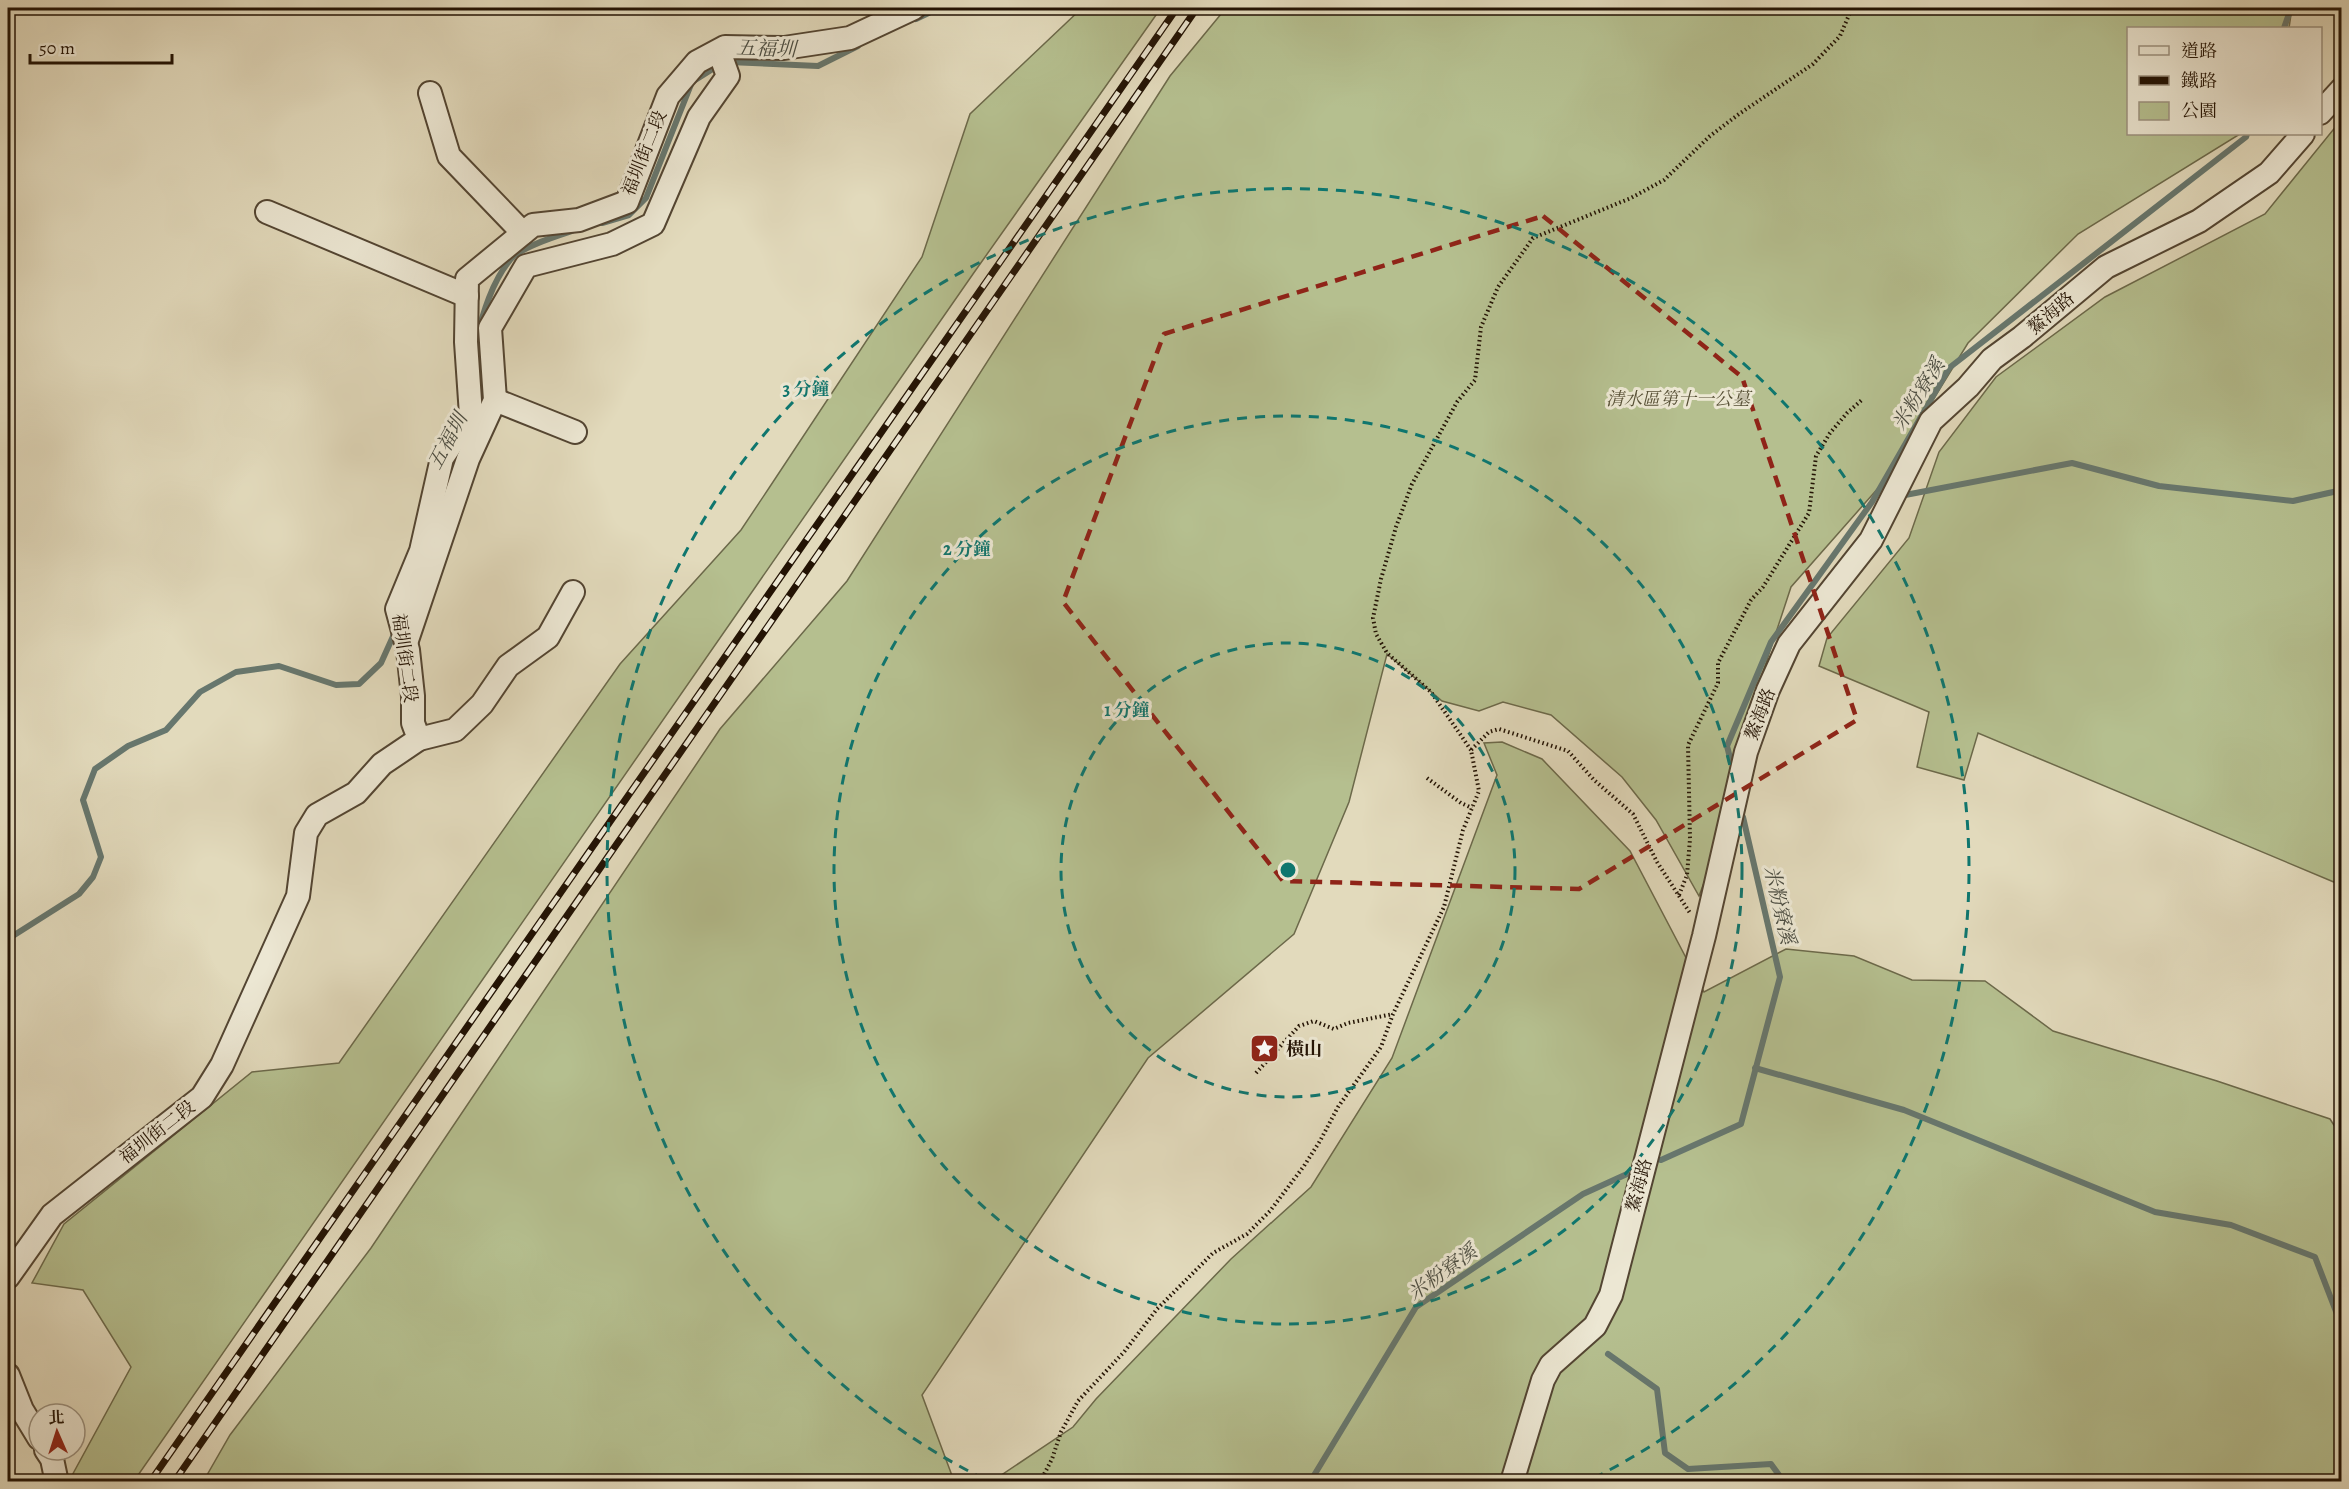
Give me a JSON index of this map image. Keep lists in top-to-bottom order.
{
  "streets": {
    "lane": ["福圳街二段", "鰲海路"]
  },
  "water": ["五福圳", "米粉寮溪"],
  "parks": ["清水區第十一公墓"],
  "places": {
    "place": ["橫山"]
  },
  "legend": ["道路", "鐵路", "公園"],
  "scale_bar": "50 m",
  "north": "top",
  "rings": ["3 分鐘", "2 分鐘", "1 分鐘"]
}
